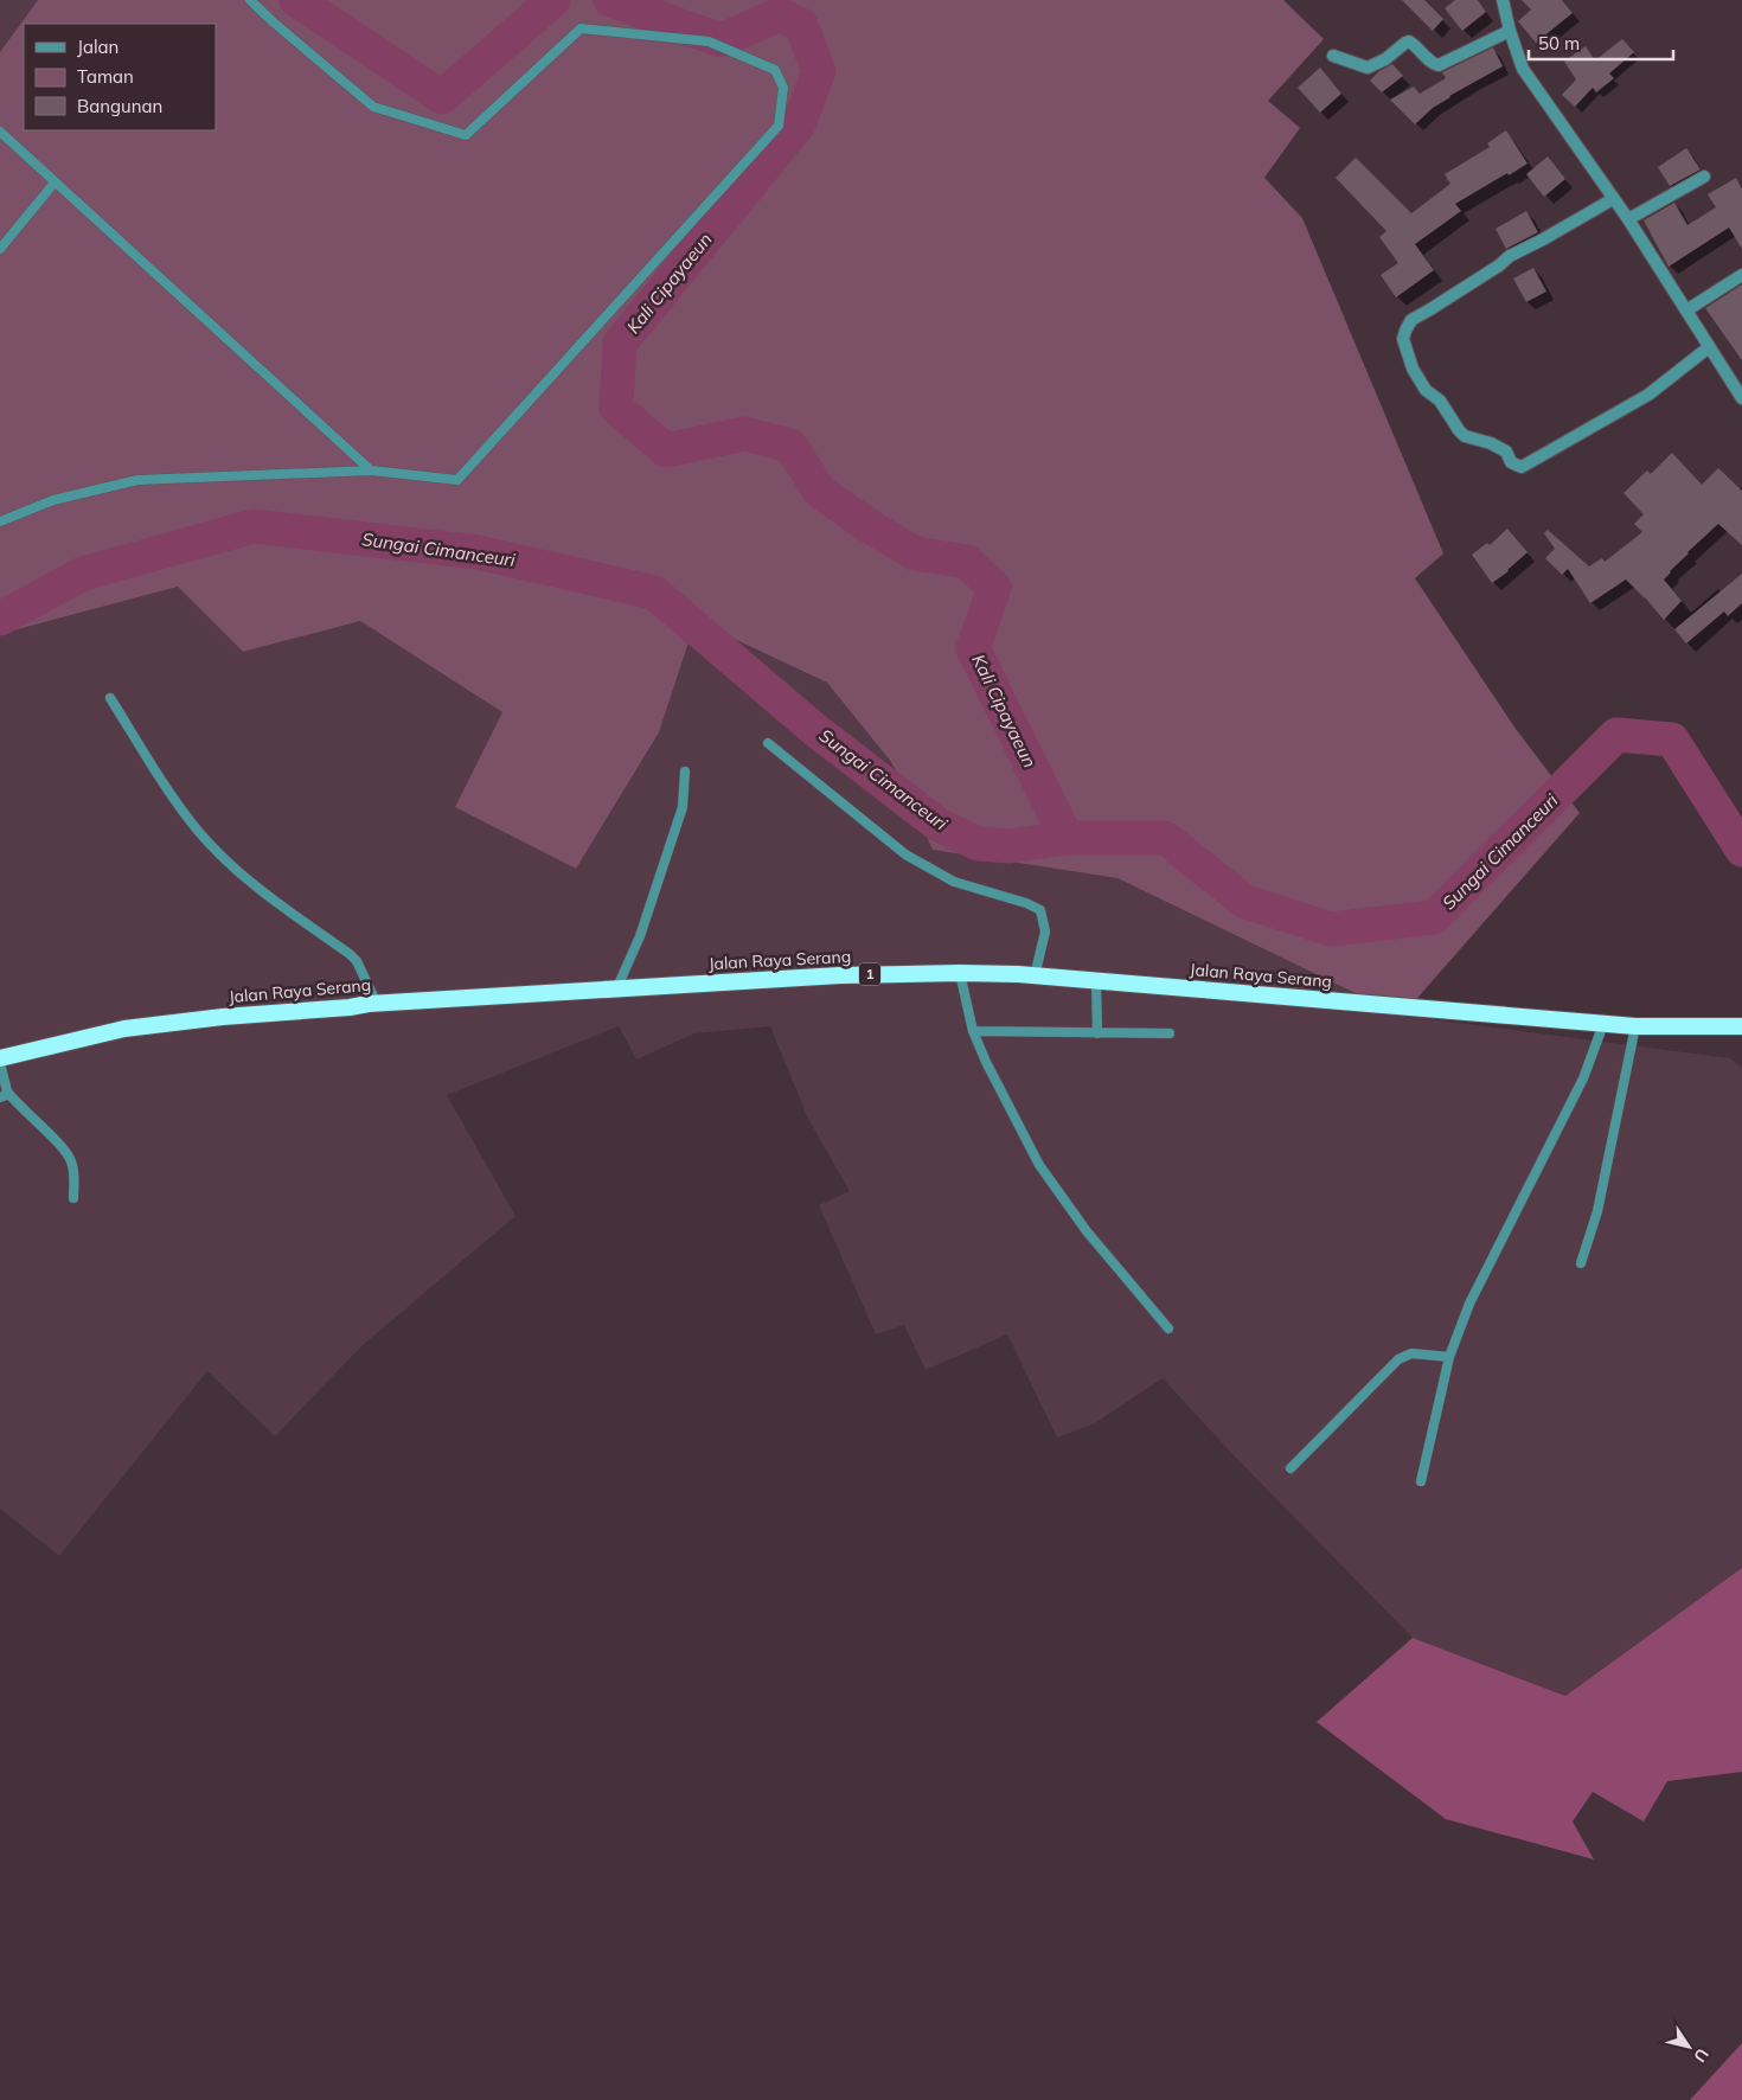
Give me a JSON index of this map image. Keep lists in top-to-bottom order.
{
  "streets": {
    "highway": ["Jalan Raya Serang", "1"]
  },
  "water": ["Kali Cipayaeun", "Sungai Cimanceuri"],
  "legend": ["Jalan", "Taman", "Bangunan"],
  "scale_bar": "50 m",
  "north": "bottom right"
}
